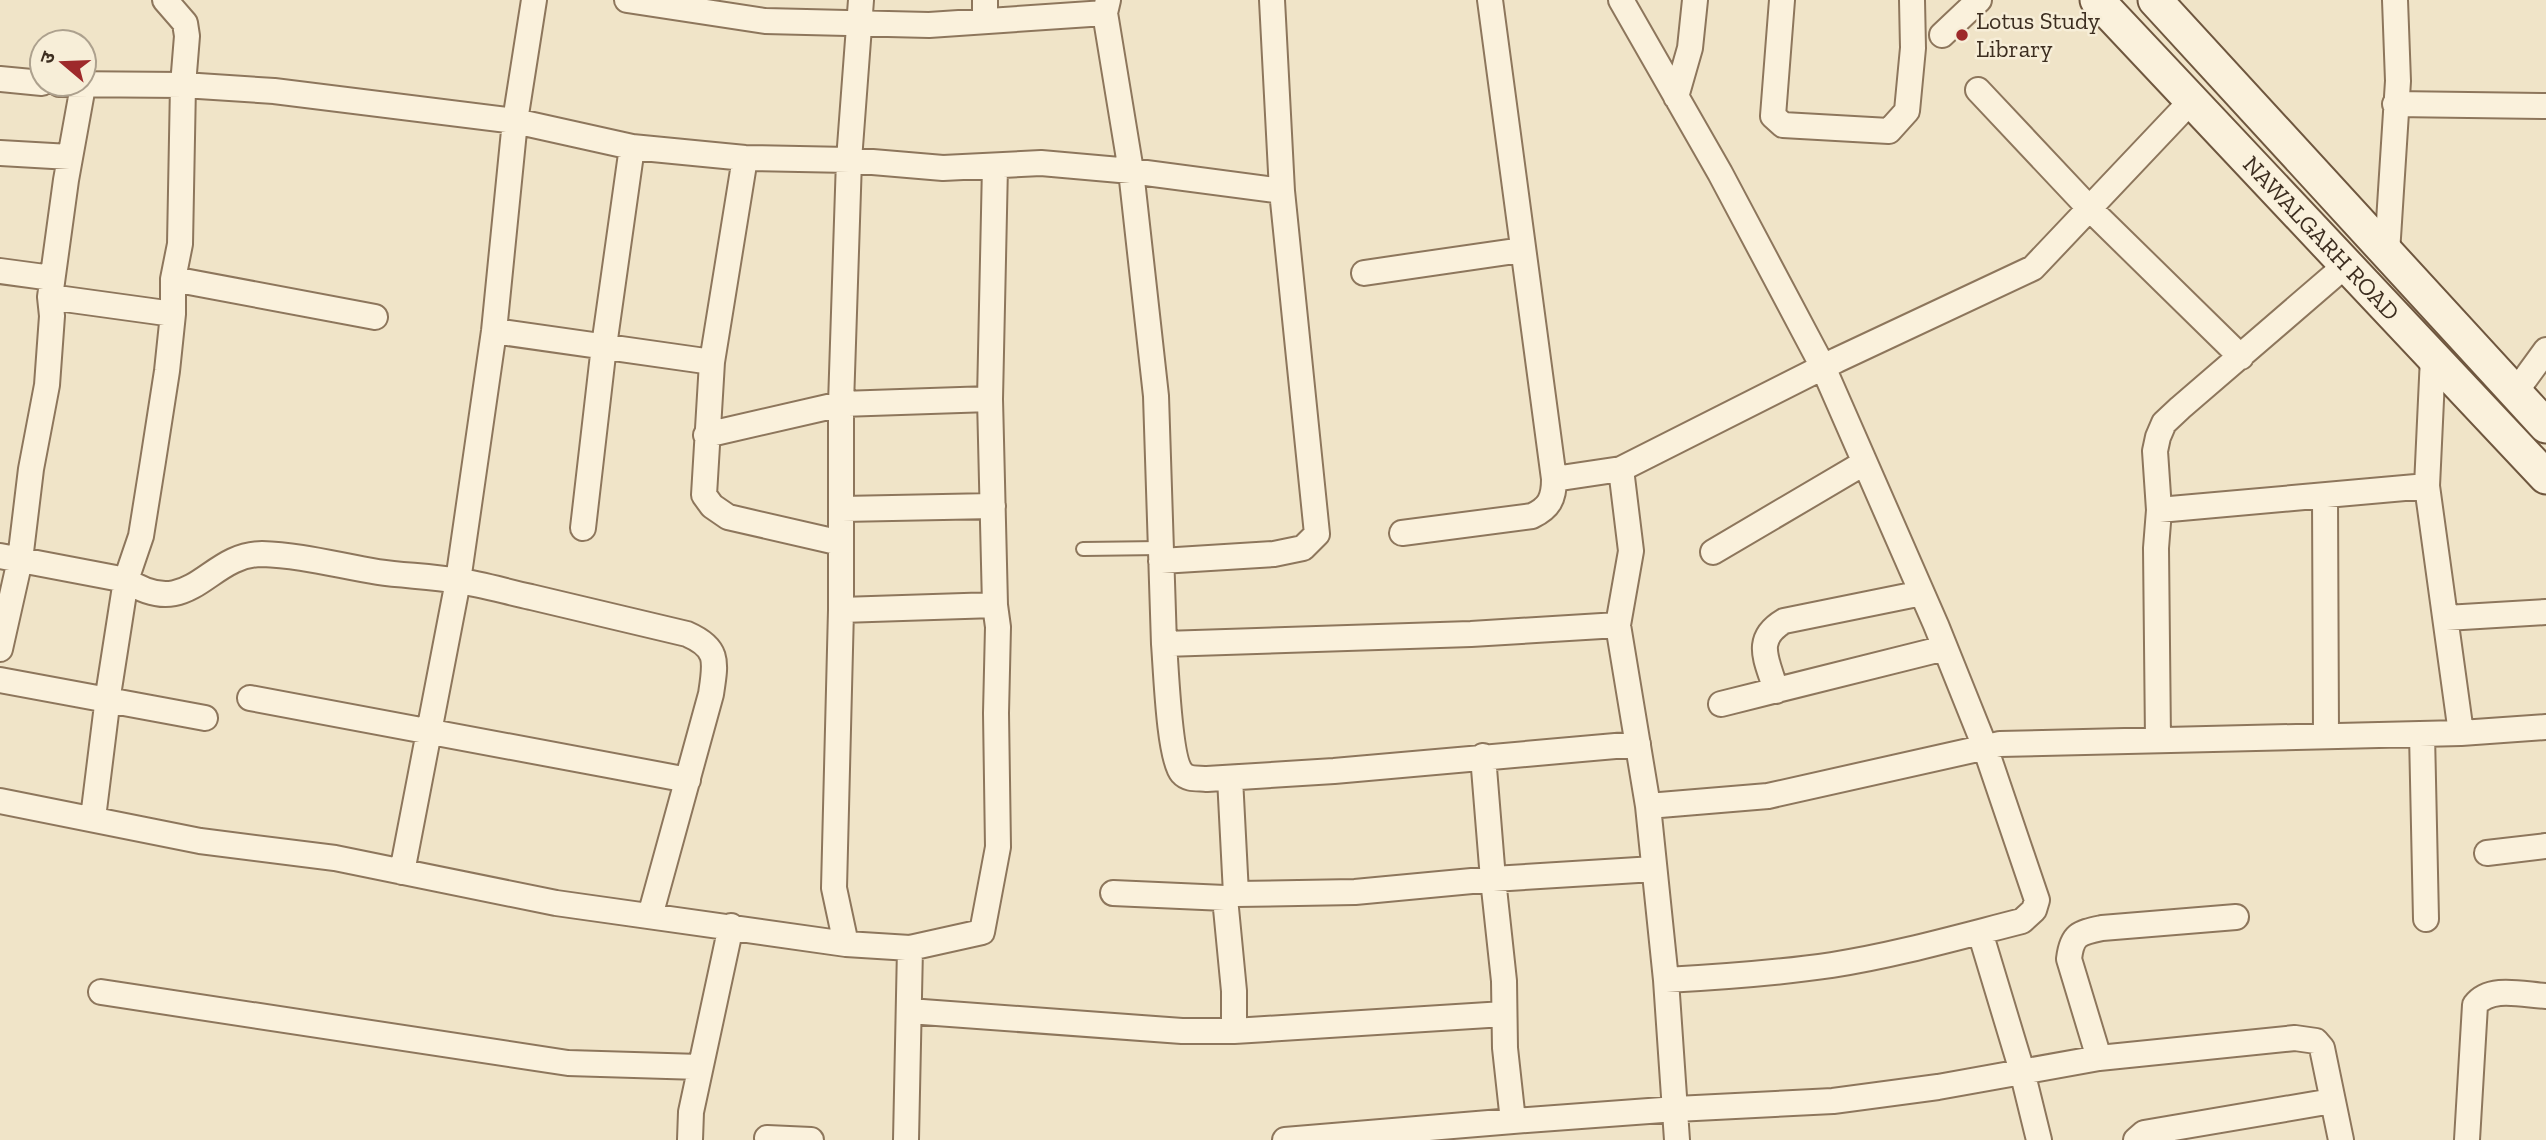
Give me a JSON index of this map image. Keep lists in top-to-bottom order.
{
  "streets": {
    "street": ["NAWALGARH ROAD"]
  },
  "places": ["Lotus Study Library"],
  "north": "left"
}
